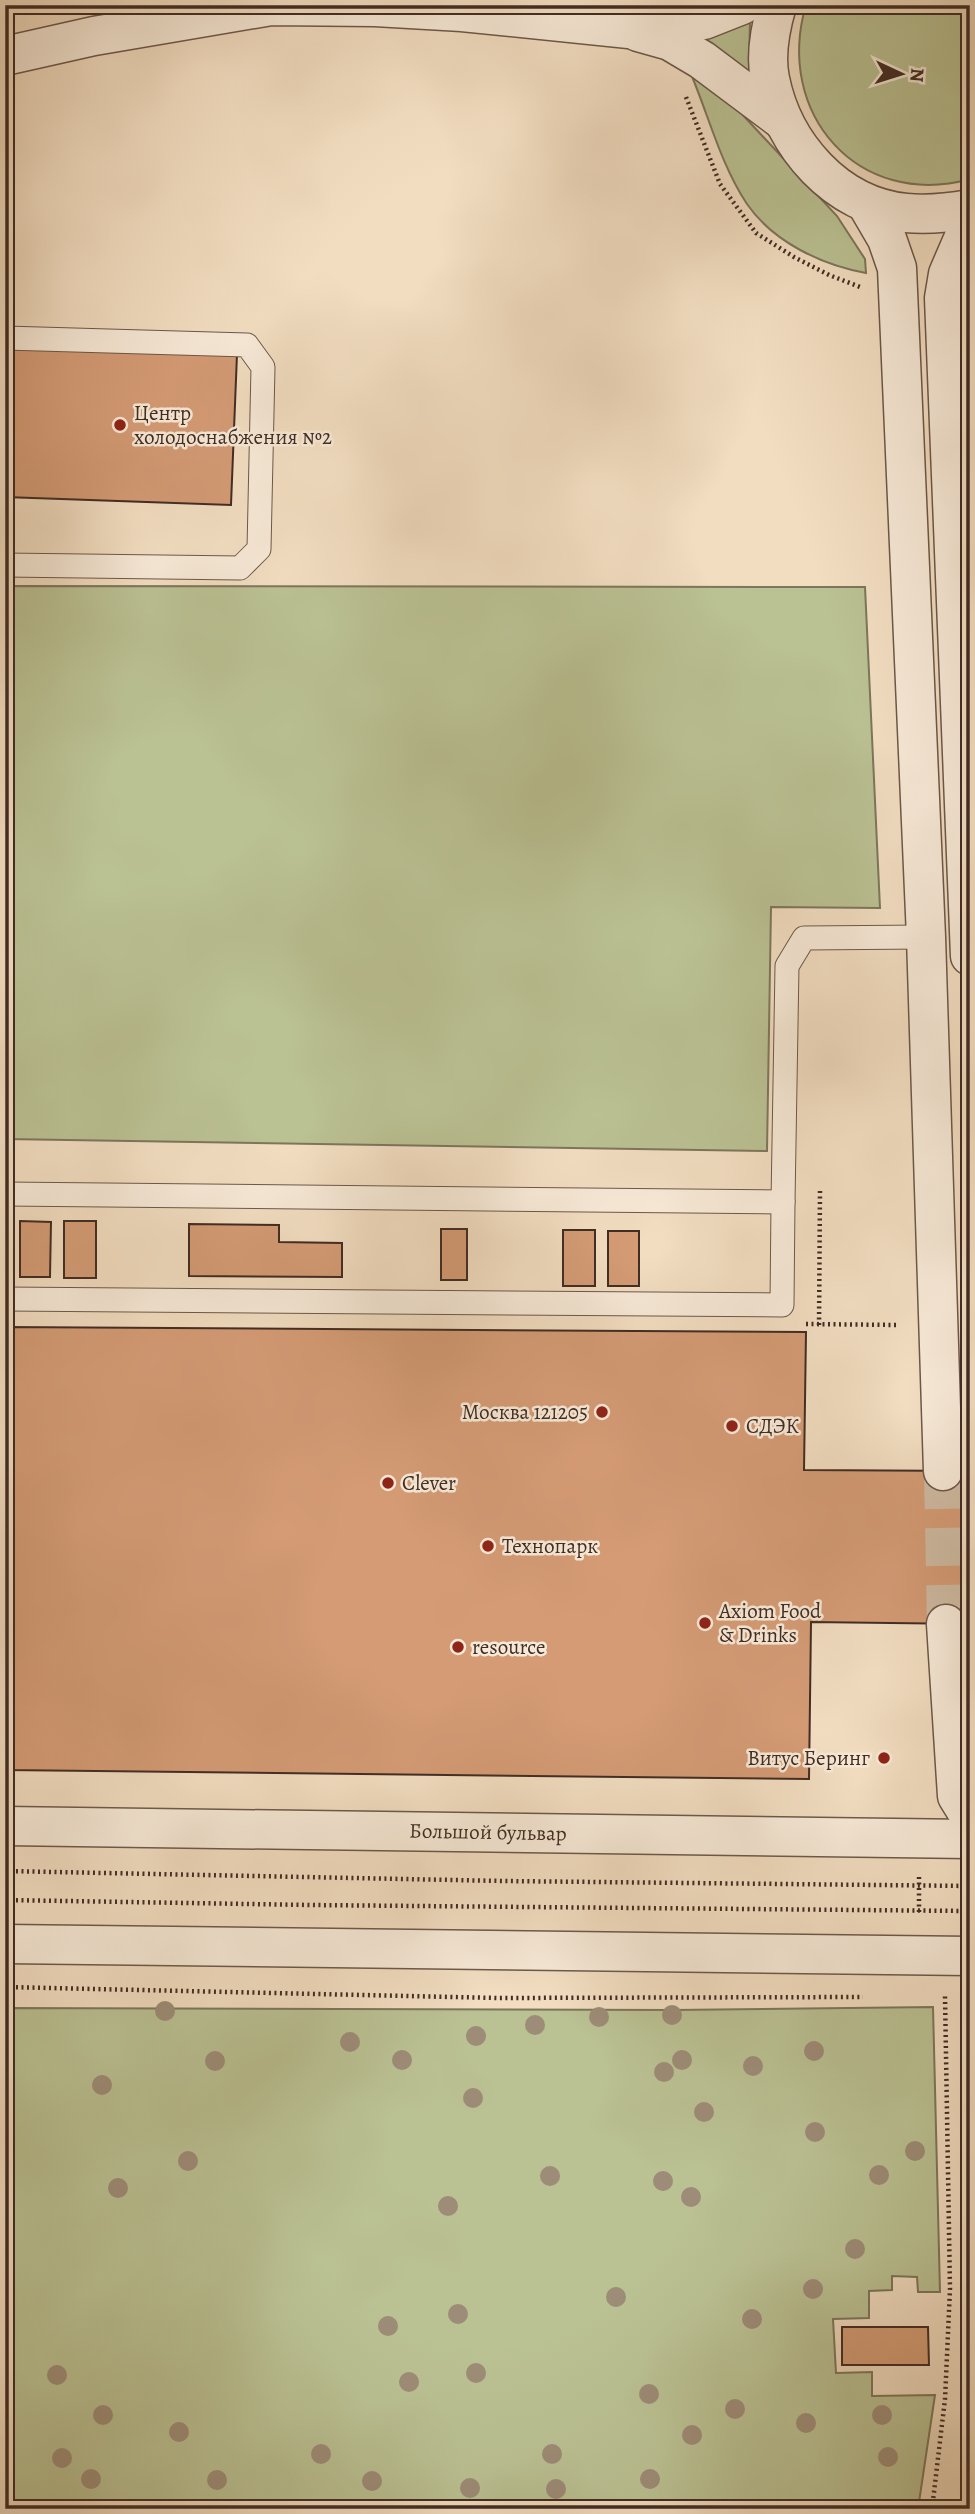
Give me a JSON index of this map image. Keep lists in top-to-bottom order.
{
  "streets": {
    "street": ["Большой бульвар"]
  },
  "places": [
    "Центр холодоснабжения №2",
    "Москва 121205",
    "СДЭК",
    "Clever",
    "Технопарк",
    "Axiom Food & Drinks",
    "resource",
    "Витус Беринг"
  ],
  "north": "right"
}
